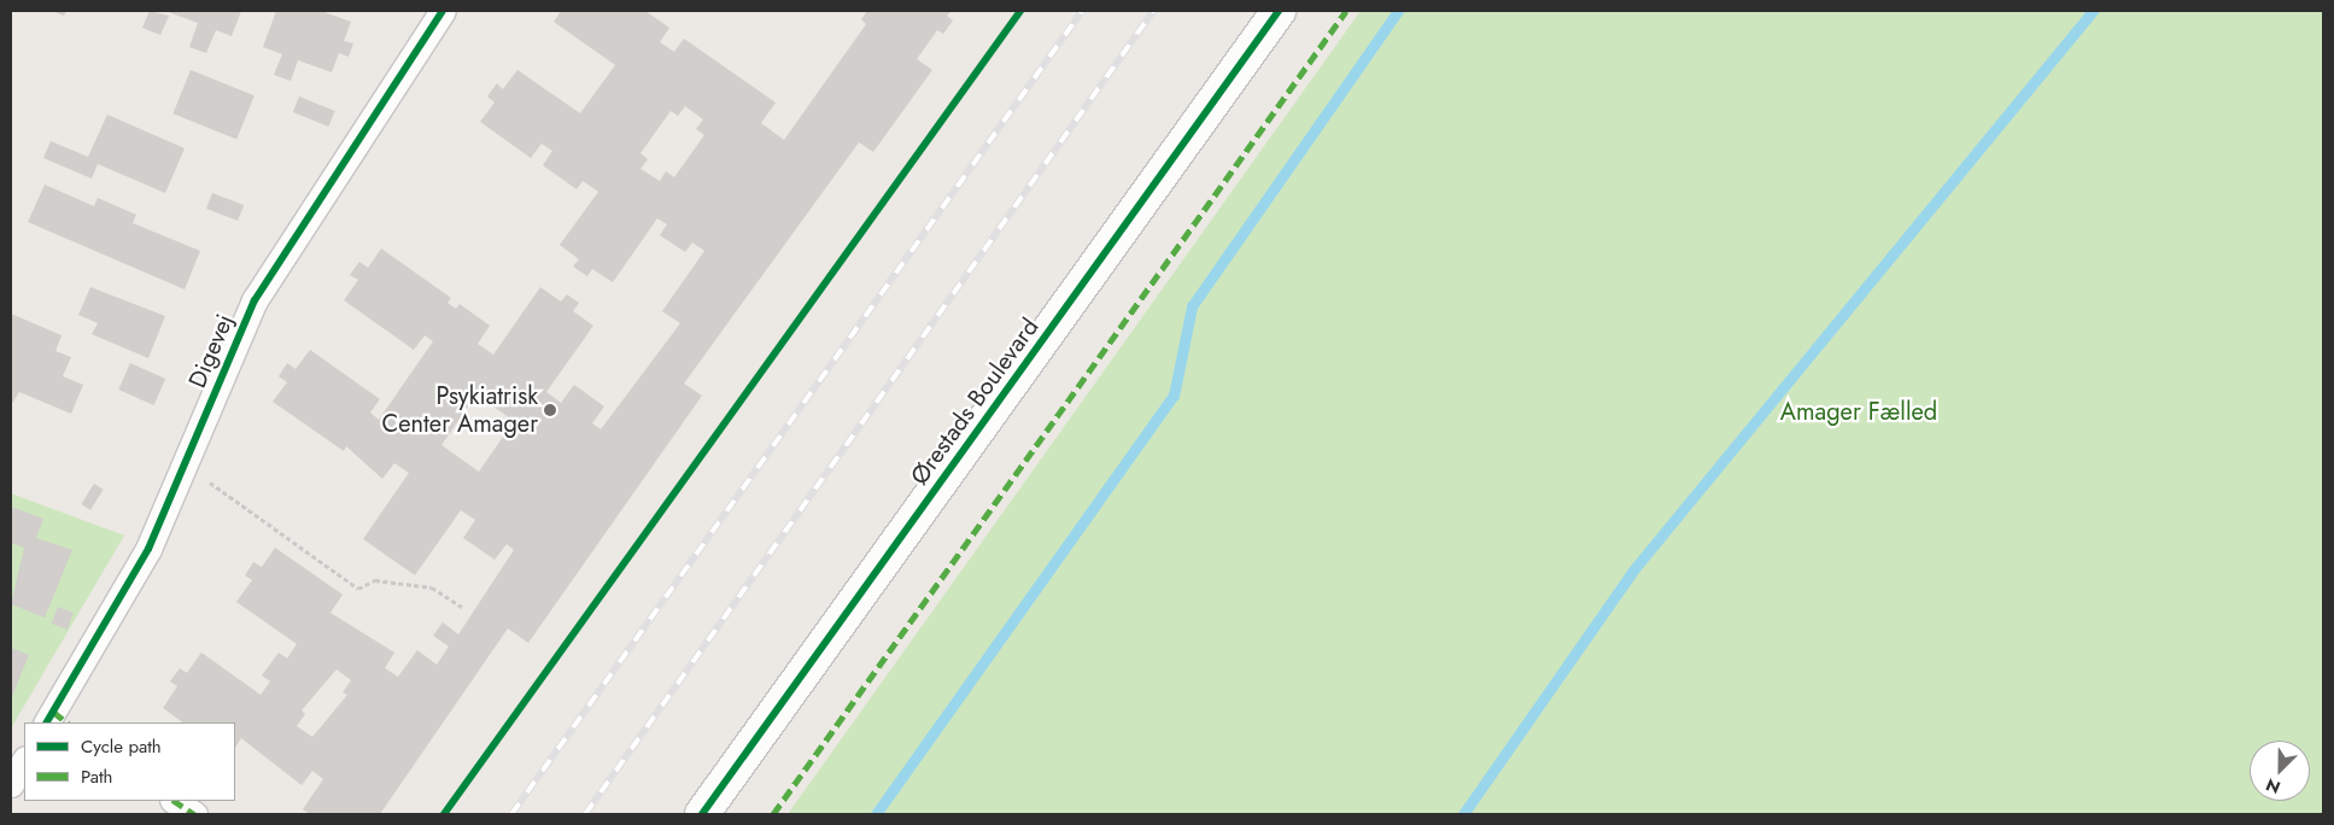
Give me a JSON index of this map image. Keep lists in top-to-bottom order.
{
  "streets": {
    "street": ["Digevej", "Ørestads Boulevard"]
  },
  "parks": ["Amager Fælled"],
  "places": ["Psykiatrisk Center Amager"],
  "legend": ["Cycle path", "Path"],
  "north": "bottom left"
}
